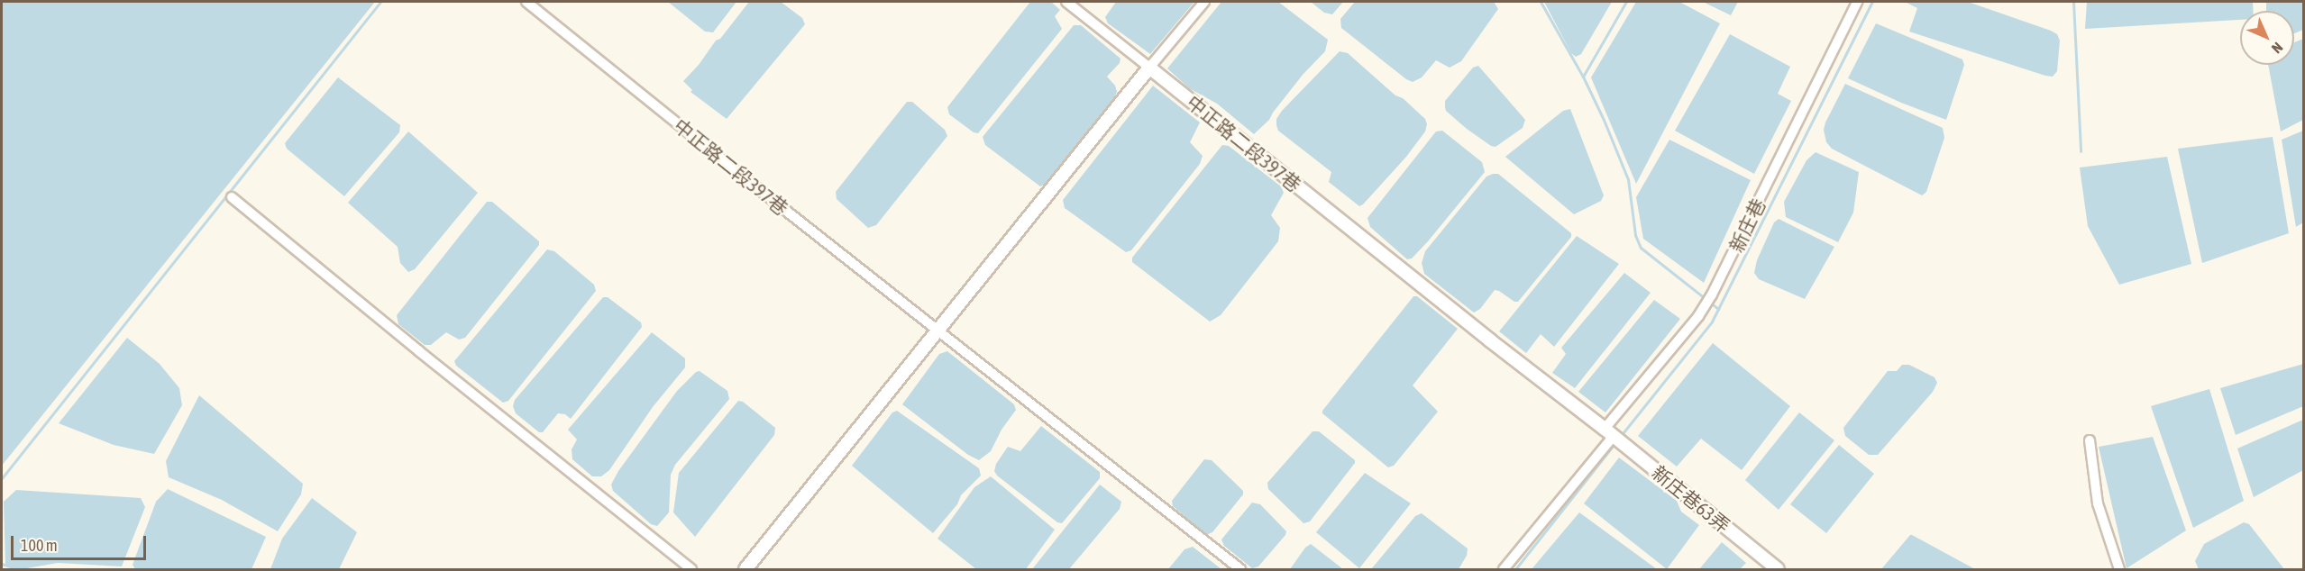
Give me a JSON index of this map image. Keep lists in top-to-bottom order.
{
  "streets": {
    "street": ["中正路二段397巷", "新庄巷", "新庄巷63弄"]
  },
  "crossings": [
    ["中正路二段397巷", "新庄巷"],
    ["中正路二段397巷", "新庄巷63弄"],
    ["新庄巷", "新庄巷63弄"]
  ],
  "scale_bar": "100 m",
  "north": "bottom right"
}
